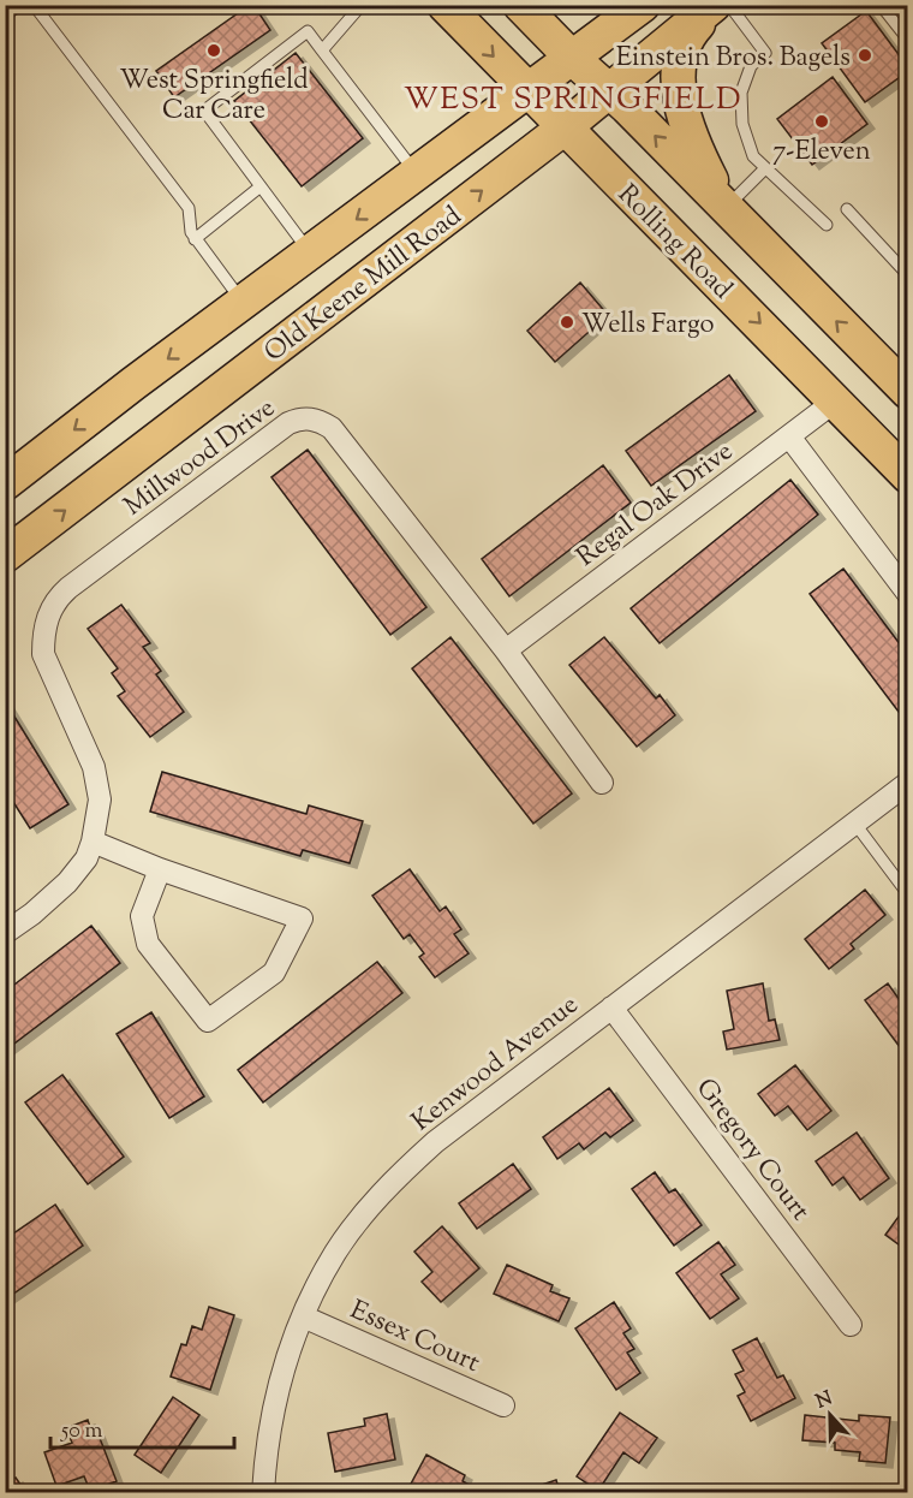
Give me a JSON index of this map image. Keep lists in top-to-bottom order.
{
  "streets": {
    "main road": ["Rolling Road", "Old Keene Mill Road"],
    "street": [
      "Millwood Drive",
      "Regal Oak Drive",
      "Kenwood Avenue",
      "Gregory Court",
      "Essex Court"
    ]
  },
  "crossings": [
    ["Rolling Road", "Old Keene Mill Road"],
    ["Rolling Road", "Regal Oak Drive"],
    ["Millwood Drive", "Regal Oak Drive"],
    ["Kenwood Avenue", "Gregory Court"],
    ["Kenwood Avenue", "Essex Court"]
  ],
  "districts": ["WEST SPRINGFIELD"],
  "places": [
    "West Springfield Car Care",
    "Einstein Bros. Bagels",
    "7-Eleven",
    "Wells Fargo"
  ],
  "scale_bar": "50 m",
  "north": "top"
}
